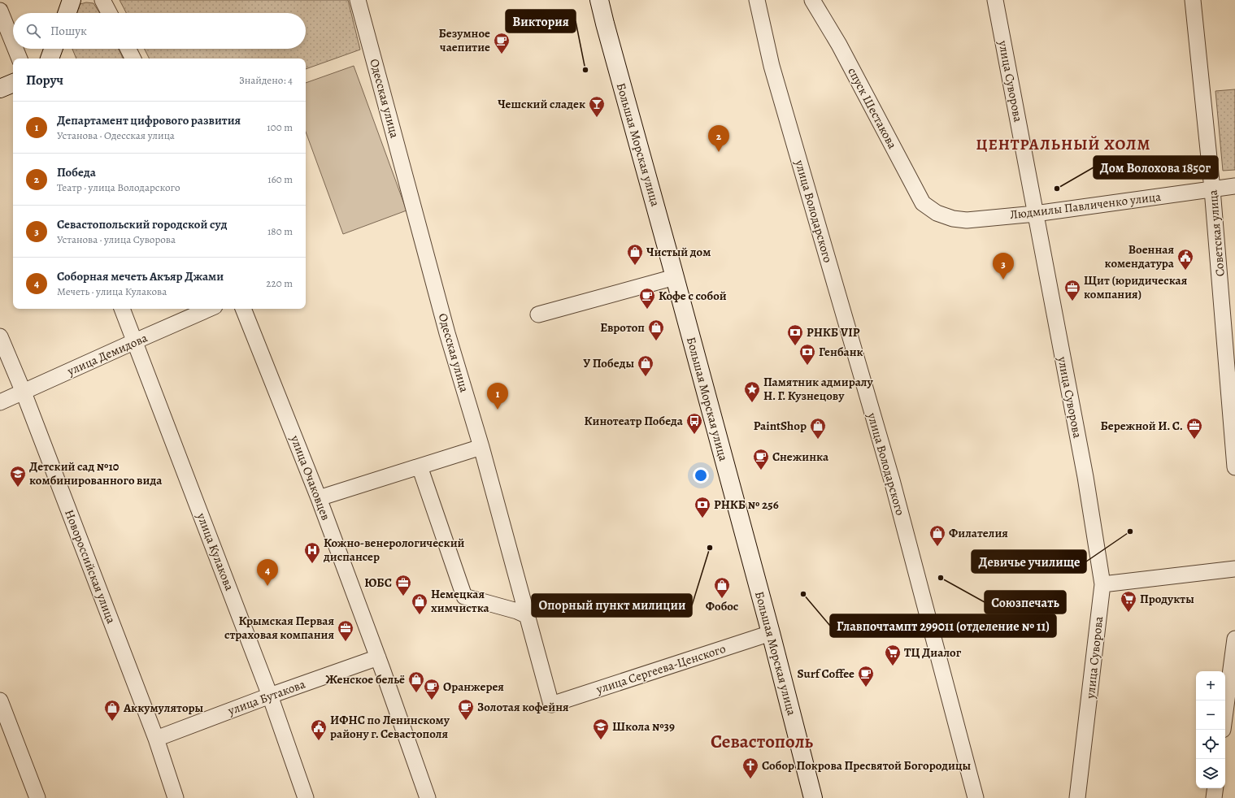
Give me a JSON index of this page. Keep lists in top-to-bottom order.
{
  "streets": {
    "main road": ["Большая Морская улица"],
    "street": [
      "улица Суворова",
      "Одесская улица",
      "спуск Шестакова",
      "Людмилы Павличенко улица",
      "улица Володарского",
      "Советская улица",
      "улица Демидова",
      "улица Очаковцев",
      "улица Кулакова",
      "Новороссийская улица",
      "улица Сергеева-Ценского",
      "улица Бутакова"
    ]
  },
  "crossings": [
    ["улица Суворова", "Людмилы Павличенко улица"],
    ["Одесская улица", "улица Сергеева-Ценского"],
    ["спуск Шестакова", "Людмилы Павличенко улица"],
    ["Большая Морская улица", "улица Сергеева-Ценского"],
    ["Людмилы Павличенко улица", "Советская улица"],
    ["улица Демидова", "улица Кулакова"],
    ["улица Демидова", "Новороссийская улица"],
    ["улица Очаковцев", "улица Бутакова"],
    ["улица Кулакова", "улица Бутакова"],
    ["Новороссийская улица", "улица Бутакова"]
  ],
  "districts": ["ЦЕНТРАЛЬНЫЙ ХОЛМ", "Севастополь"],
  "places": {
    "cafe": [
      "Безумное чаепитие",
      "Кофе с собой",
      "Снежинка",
      "Surf Coffee",
      "Оранжерея",
      "Золотая кофейня"
    ],
    "other": [
      "Виктория",
      "Дом Волохова 1850г",
      "Девичье училище",
      "Опорный пункт милиции",
      "Союзпечать",
      "Главпочтампт 299011 (отделение № 11)"
    ],
    "bar": ["Чешский сладек"],
    "shop": [
      "Чистый дом",
      "Евротоп",
      "У Победы",
      "PaintShop",
      "Филателия",
      "Фобос",
      "Немецкая химчистка",
      "Женское бельё",
      "Аккумуляторы"
    ],
    "public building": ["Военная комендатура", "ИФНС по Ленинскому району г. Севастополя"],
    "office": [
      "Щит (юридическая компания)",
      "Бережной И. С.",
      "ЮБС",
      "Крымская Первая страховая компания"
    ],
    "bank": ["РНКБ VIP", "Генбанк", "РНКБ № 256"],
    "place": ["Памятник адмиралу Н. Г. Кузнецову"],
    "bus stop": ["Кинотеатр Победа"],
    "school or university": ["Детский сад №10 комбинированного вида", "Школа №39"],
    "hospital": ["Кожно-венерологический диспансер"],
    "supermarket": ["Продукты", "ТЦ Диалог"],
    "church": ["Собор Покрова Пресвятой Богородицы"]
  },
  "page": {
    "search": "Пошук",
    "heading": ["Поруч", "Знайдено: 4"],
    "list": [
      {
        "mark": "1",
        "name": "Департамент цифрового развития",
        "note": "Установа · Одесская улица",
        "value": "100 m"
      },
      {
        "mark": "2",
        "name": "Победа",
        "note": "Театр · улица Володарского",
        "value": "160 m"
      },
      {
        "mark": "3",
        "name": "Севастопольский городской суд",
        "note": "Установа · улица Суворова",
        "value": "180 m"
      },
      {
        "mark": "4",
        "name": "Соборная мечеть Акъяр Джами",
        "note": "Мечеть · улица Кулакова",
        "value": "220 m"
      }
    ],
    "pins": [
      "2",
      "3",
      "1",
      "4"
    ],
    "map_buttons": ["+", "−"]
  }
}
